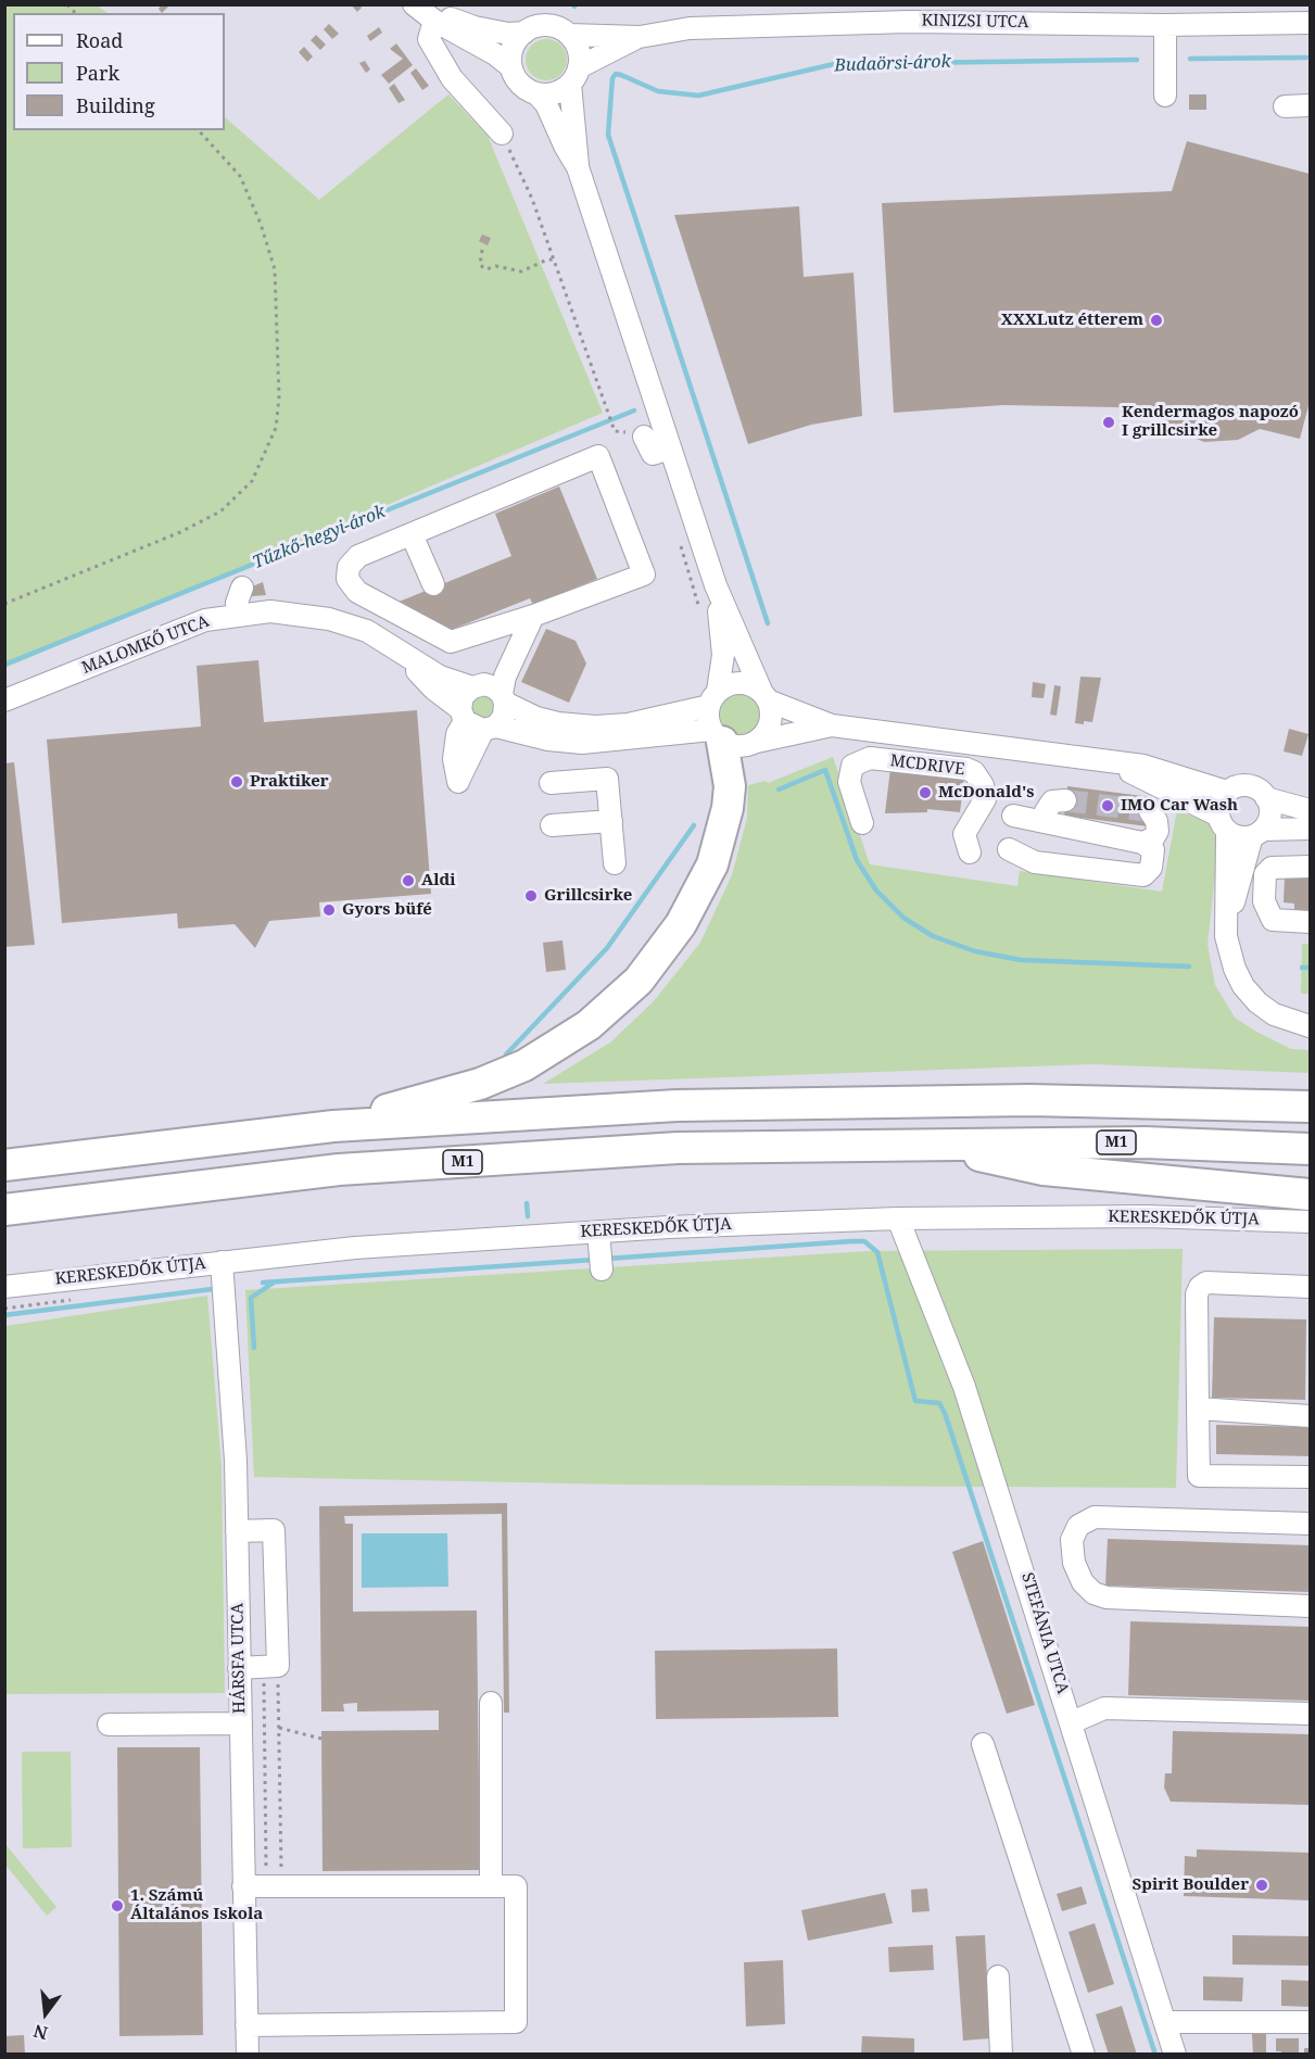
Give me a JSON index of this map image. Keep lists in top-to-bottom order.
{
  "streets": {
    "highway": ["M1"],
    "street": [
      "KINIZSI UTCA",
      "MALOMKŐ UTCA",
      "MCDRIVE",
      "KERESKEDŐK ÚTJA",
      "STEFÁNIA UTCA",
      "HÁRSFA UTCA"
    ]
  },
  "crossings": [
    ["KERESKEDŐK ÚTJA", "STEFÁNIA UTCA"],
    ["KERESKEDŐK ÚTJA", "HÁRSFA UTCA"]
  ],
  "water": ["Budaörsi-árok", "Tűzkő-hegyi-árok"],
  "places": [
    "XXXLutz étterem",
    "Kendermagos napozó I grillcsirke",
    "Praktiker",
    "McDonald's",
    "IMO Car Wash",
    "Aldi",
    "Grillcsirke",
    "Gyors büfé",
    "Spirit Boulder",
    "1. Számú Általános Iskola"
  ],
  "legend": ["Road", "Park", "Building"],
  "north": "bottom"
}
